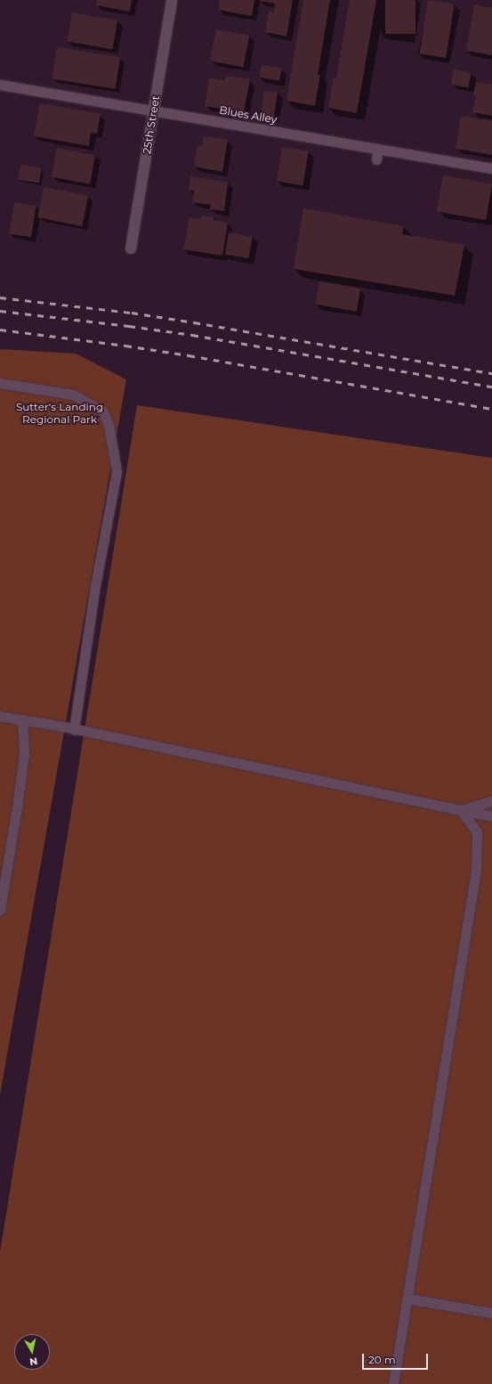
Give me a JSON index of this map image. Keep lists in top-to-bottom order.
{
  "streets": {
    "street": ["25th Street"],
    "lane": ["Blues Alley"]
  },
  "crossings": [
    ["Blues Alley", "25th Street"]
  ],
  "parks": ["Sutter's Landing Regional Park"],
  "scale_bar": "20 m",
  "north": "bottom"
}
